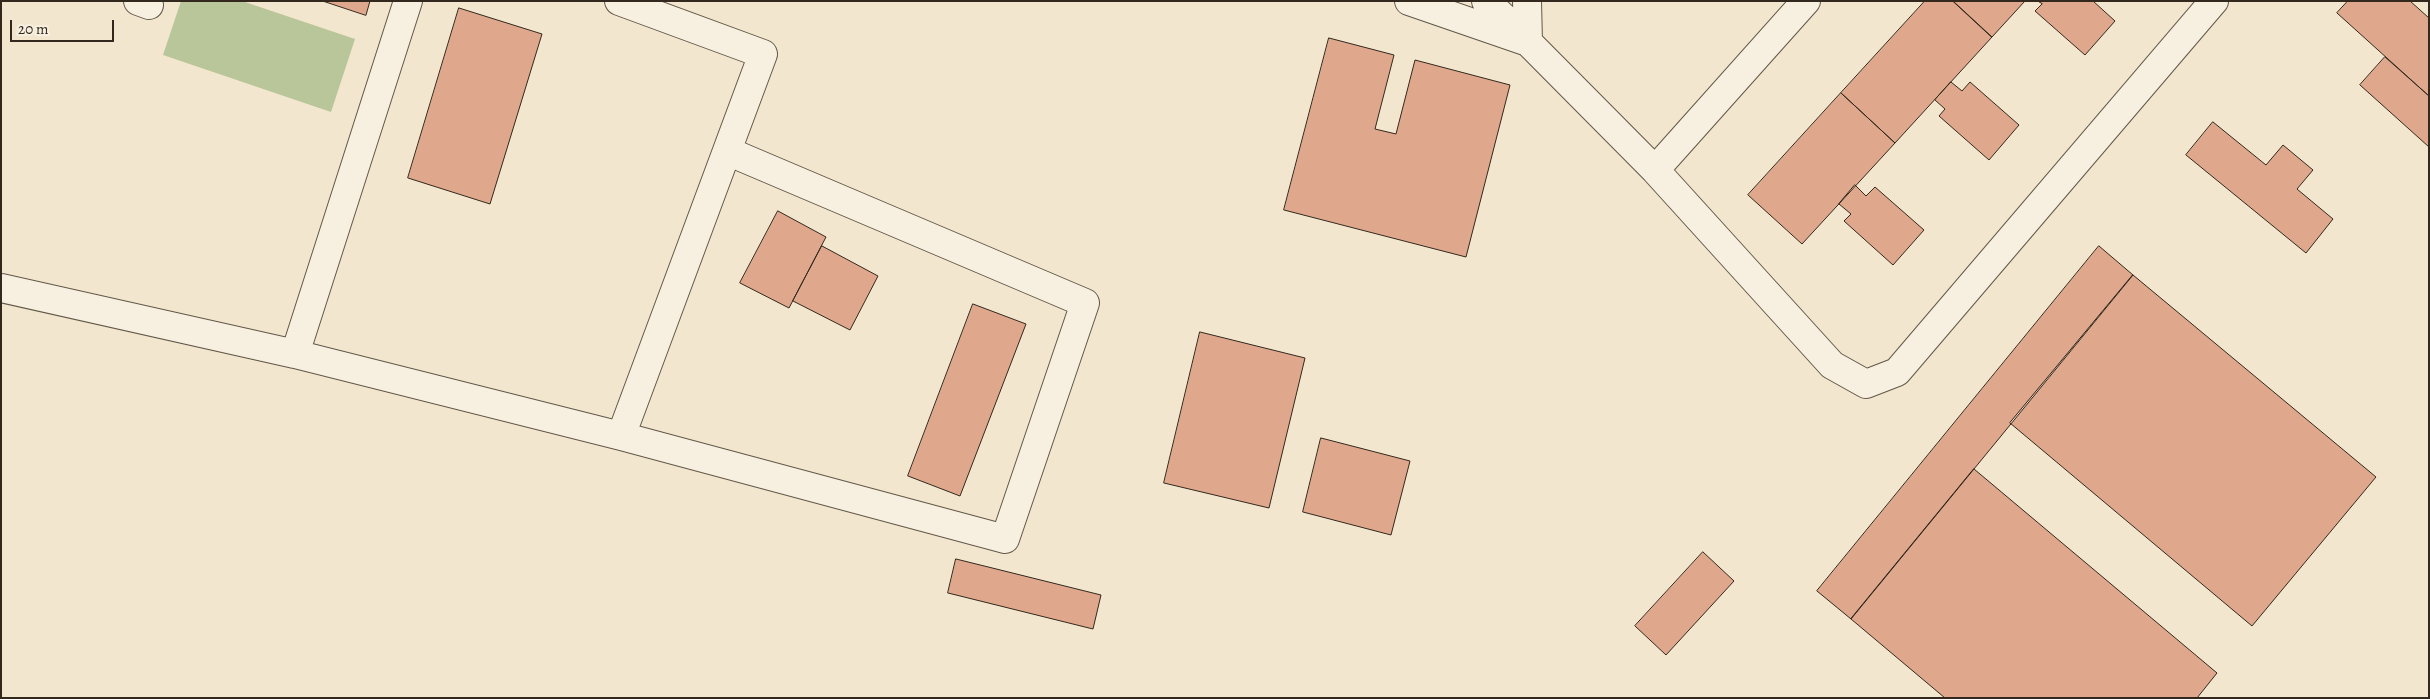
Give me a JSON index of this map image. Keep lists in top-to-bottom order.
{
  "scale_bar": "20 m"
}
